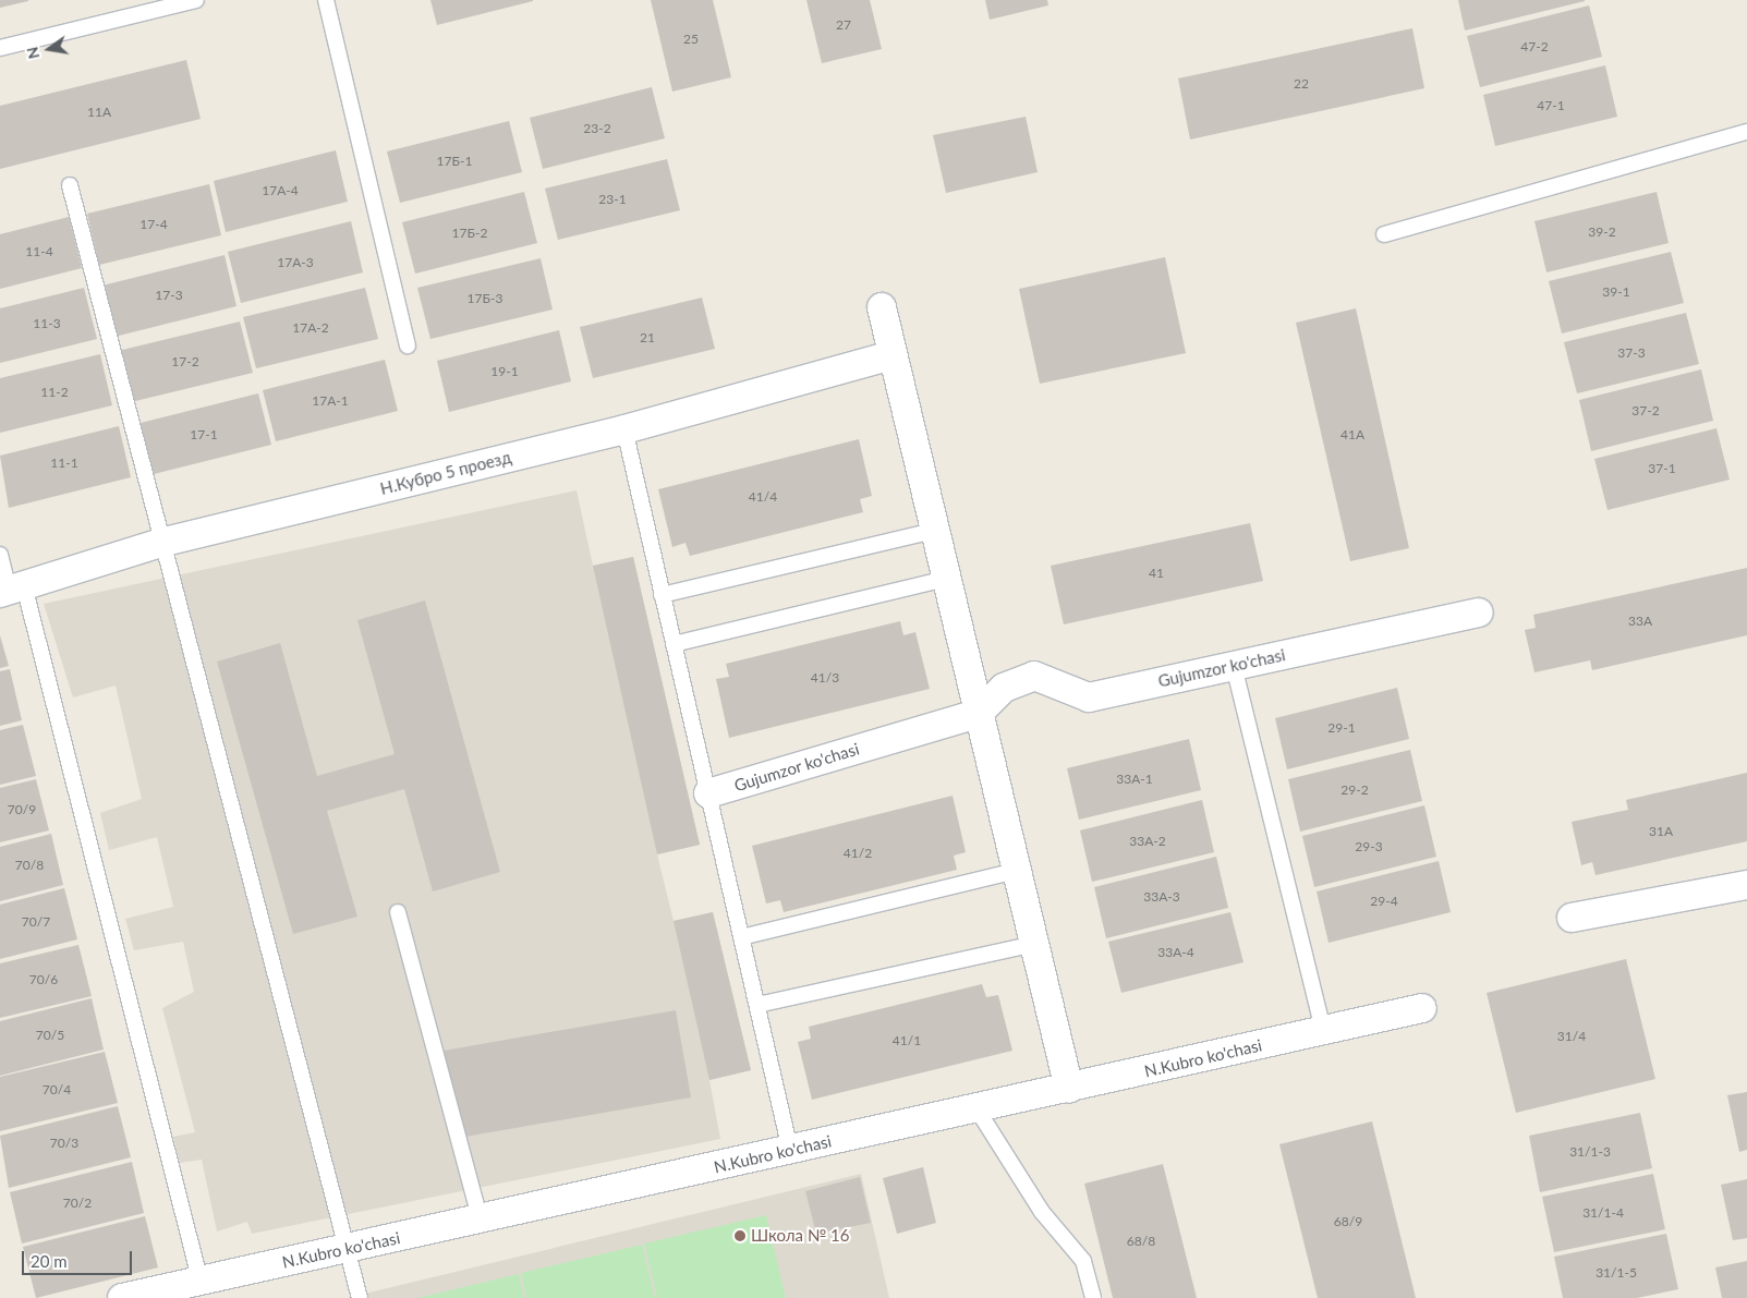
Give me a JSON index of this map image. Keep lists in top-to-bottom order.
{
  "streets": {
    "street": ["Н.Кубро 5 проезд", "Gujumzor ko'chasi", "N.Kubro ko'chasi"]
  },
  "places": ["Школа № 16"],
  "house_numbers": [
    "27",
    "25",
    "47-2",
    "22",
    "47-1",
    "11А",
    "23-2",
    "17Б-1",
    "17А-4",
    "23-1",
    "17-4",
    "39-2",
    "17Б-2",
    "11-4",
    "17А-3",
    "39-1",
    "17-3",
    "17Б-3",
    "11-3",
    "17А-2",
    "21",
    "37-3",
    "17-2",
    "19-1",
    "11-2",
    "17А-1",
    "37-2",
    "17-1",
    "41А",
    "11-1",
    "37-1",
    "41/4",
    "41",
    "33А",
    "41/3",
    "29-1",
    "33А-1",
    "29-2",
    "70/9",
    "31А",
    "33А-2",
    "29-3",
    "41/2",
    "70/8",
    "33А-3",
    "29-4",
    "70/7",
    "33А-4",
    "70/6",
    "70/5",
    "31/4",
    "41/1",
    "70/4",
    "70/3",
    "31/1-3",
    "70/2",
    "31/1-4",
    "68/9",
    "68/8",
    "31/1-5"
  ],
  "scale_bar": "20 m",
  "north": "left"
}
